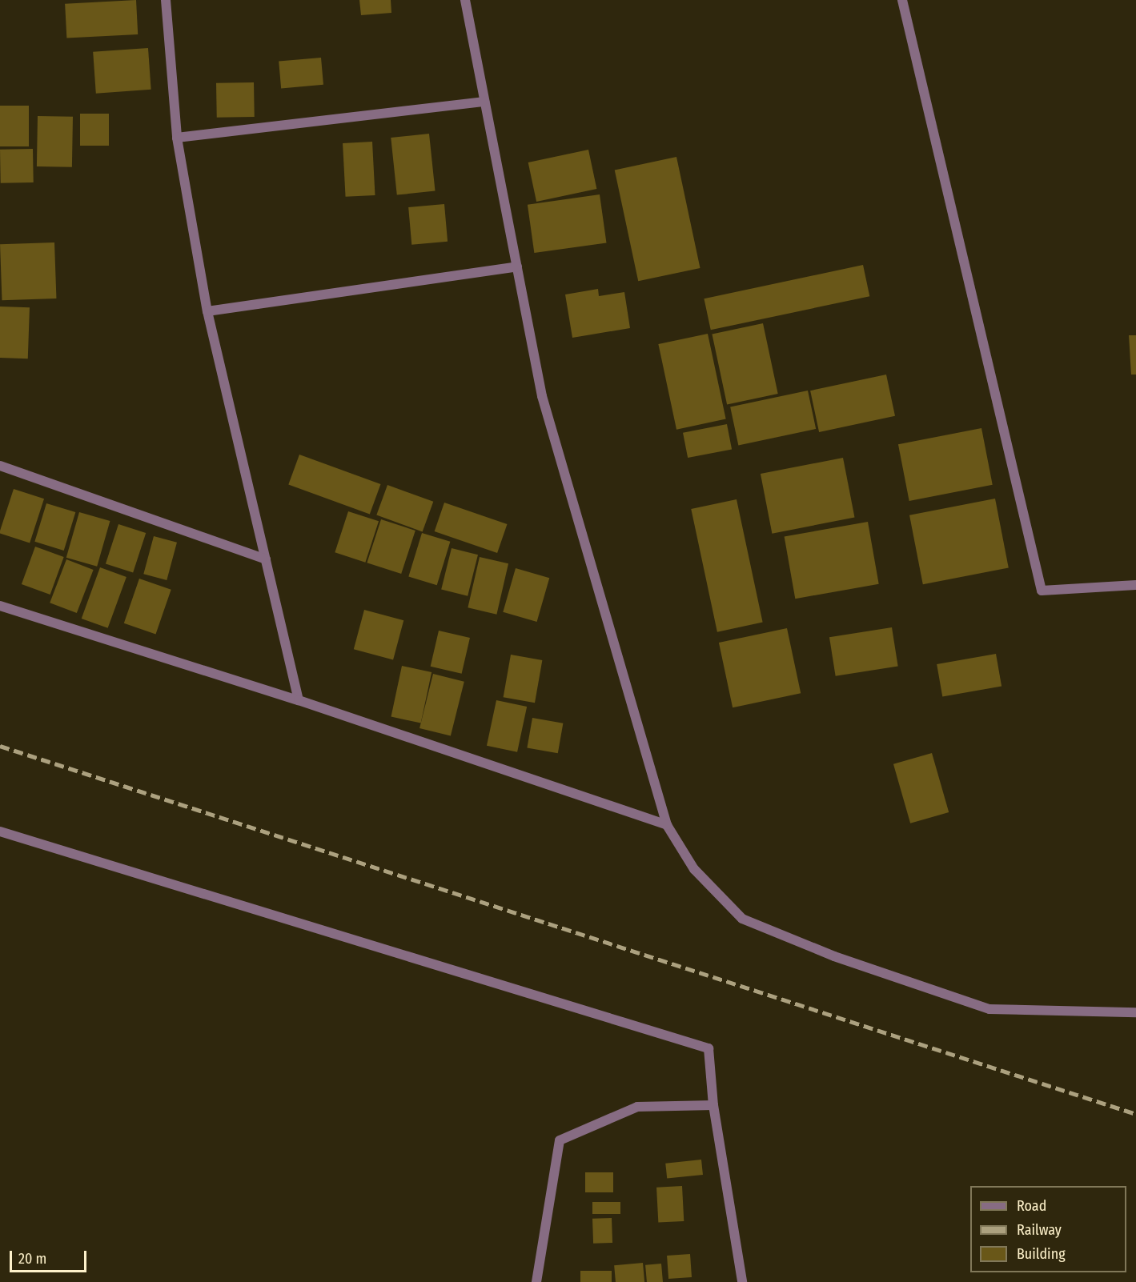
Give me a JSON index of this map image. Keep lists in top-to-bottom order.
{
  "legend": ["Road", "Railway", "Building"],
  "scale_bar": "20 m"
}
